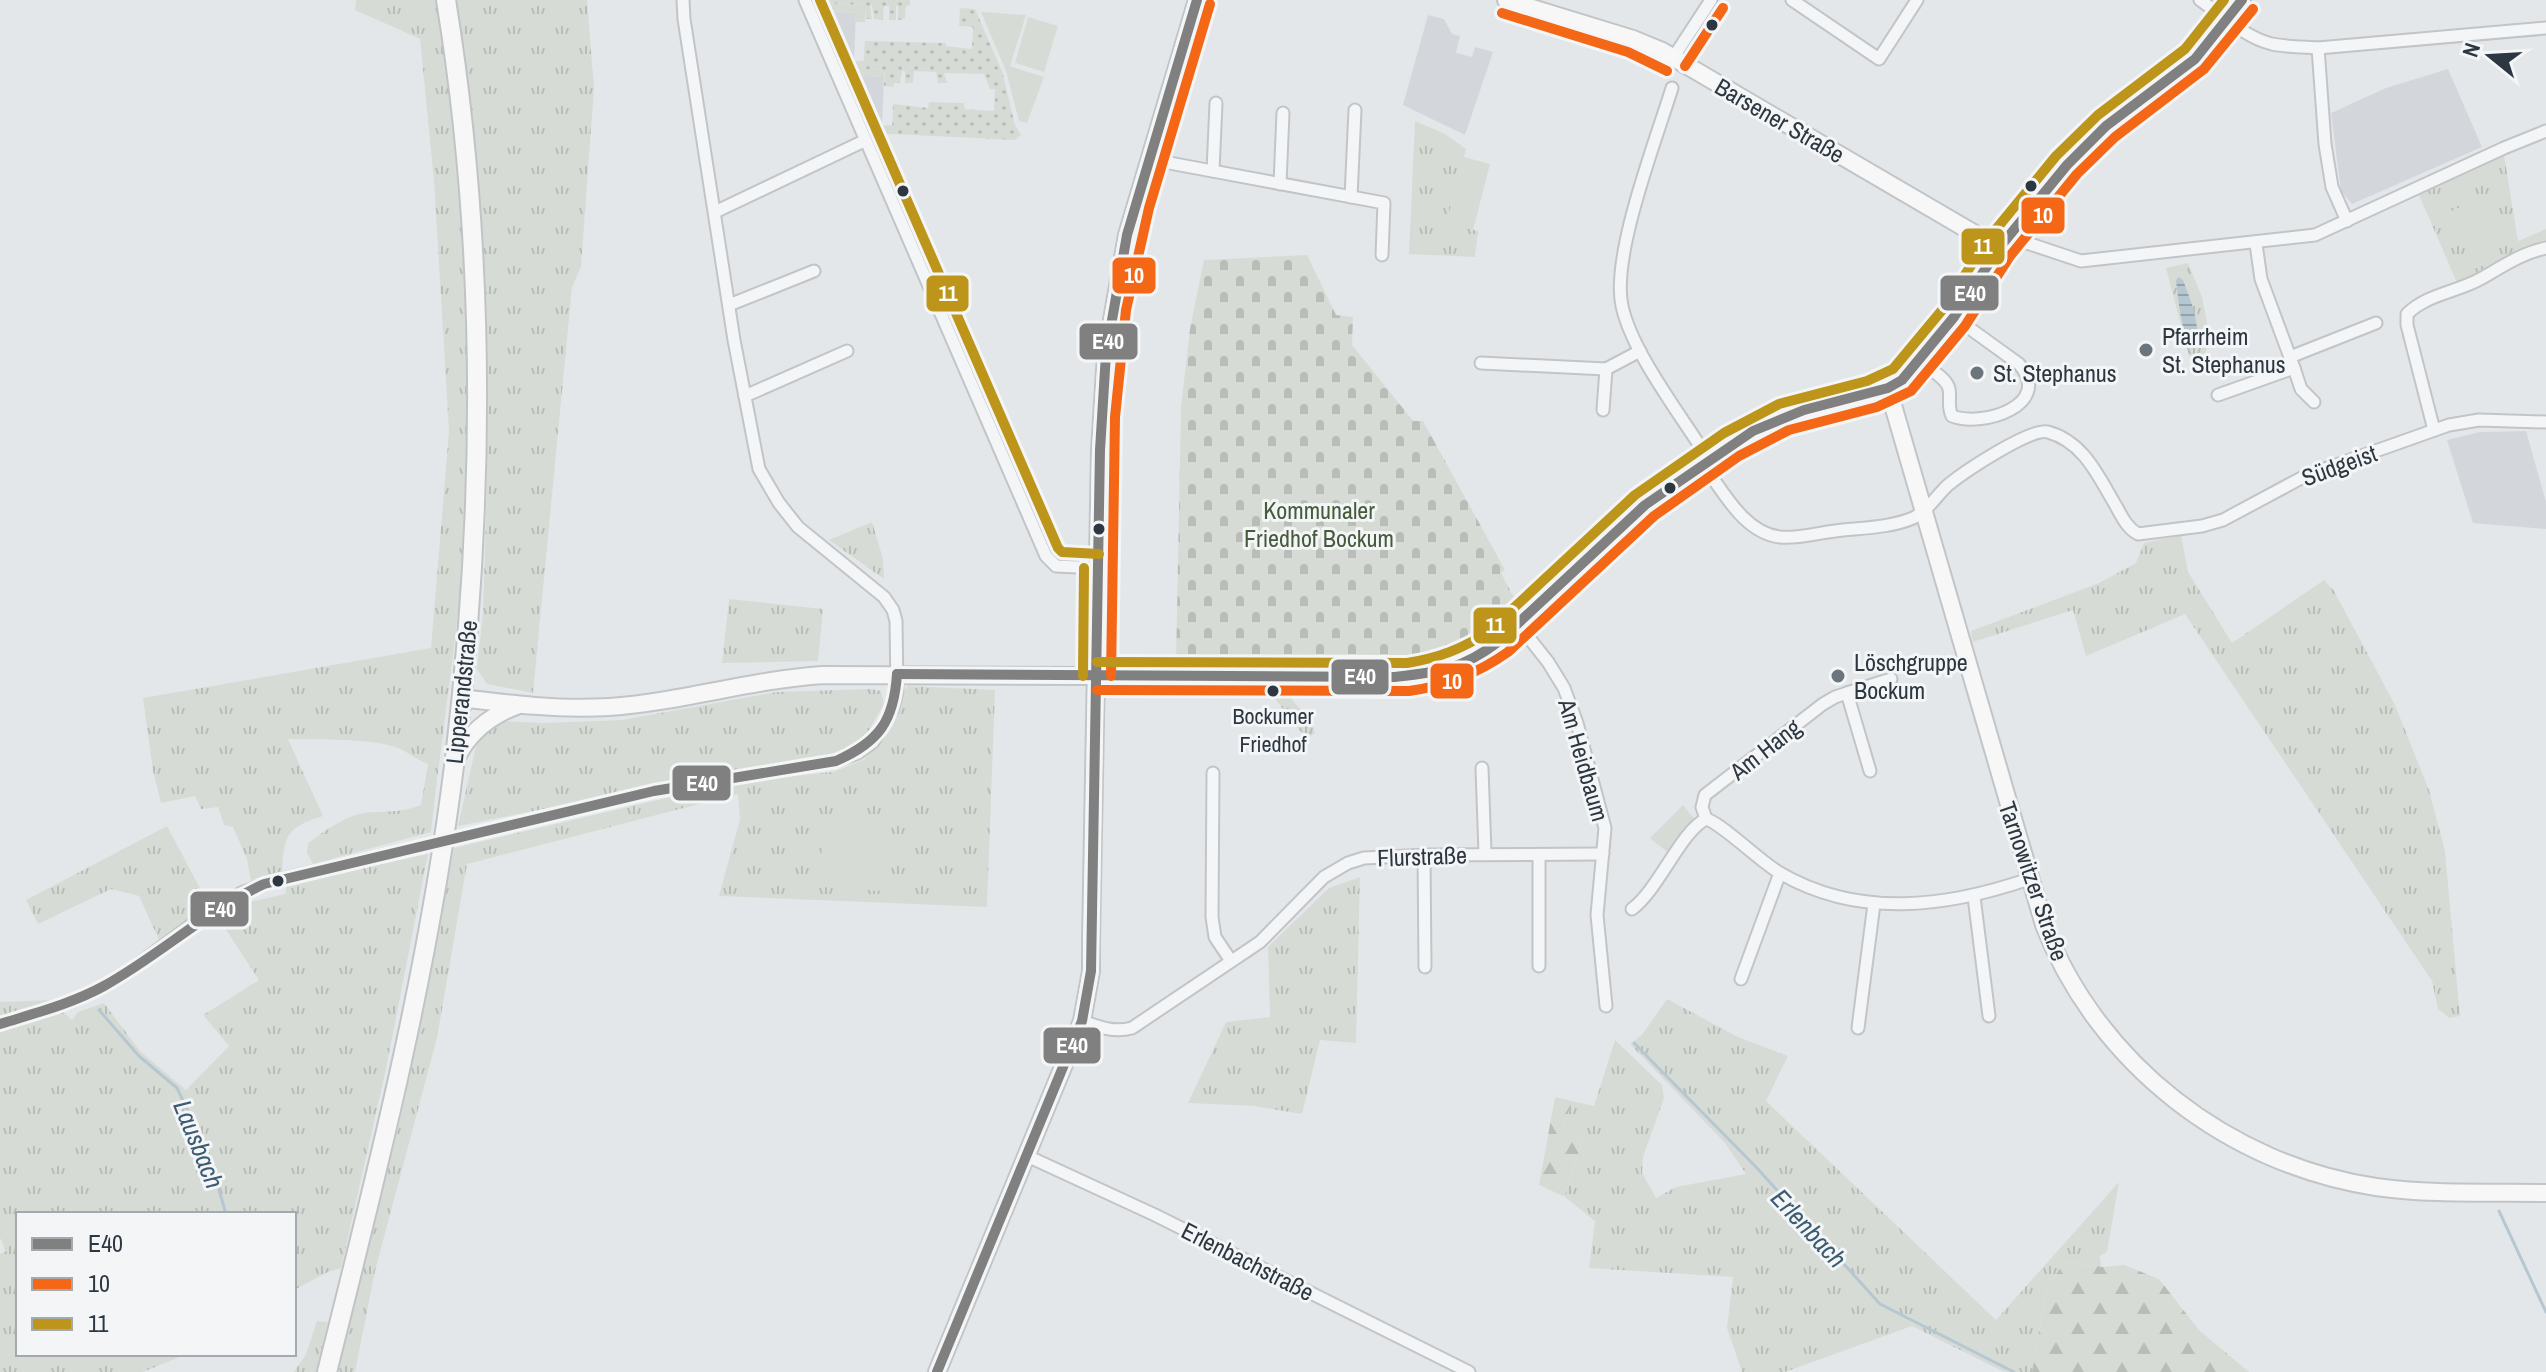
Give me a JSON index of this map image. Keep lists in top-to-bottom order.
{
  "streets": {
    "main road": ["Barsener Straße", "Lipperandstraße", "Tarnowitzer Straße"],
    "street": [
      "Südgeist",
      "Am Hang",
      "Am Heidbaum",
      "Flurstraße",
      "Erlenbachstraße"
    ]
  },
  "crossings": [
    ["Südgeist", "Tarnowitzer Straße"],
    ["Am Heidbaum", "Flurstraße"]
  ],
  "water": ["Lausbach", "Erlenbach"],
  "parks": ["Kommunaler Friedhof Bockum"],
  "places": [
    "Pfarrheim St. Stephanus",
    "St. Stephanus",
    "Löschgruppe Bockum",
    "Bockumer Friedhof"
  ],
  "lines": ["transit line E40", "transit line 11", "transit line 10"],
  "legend": ["E40", "10", "11"],
  "north": "left"
}
